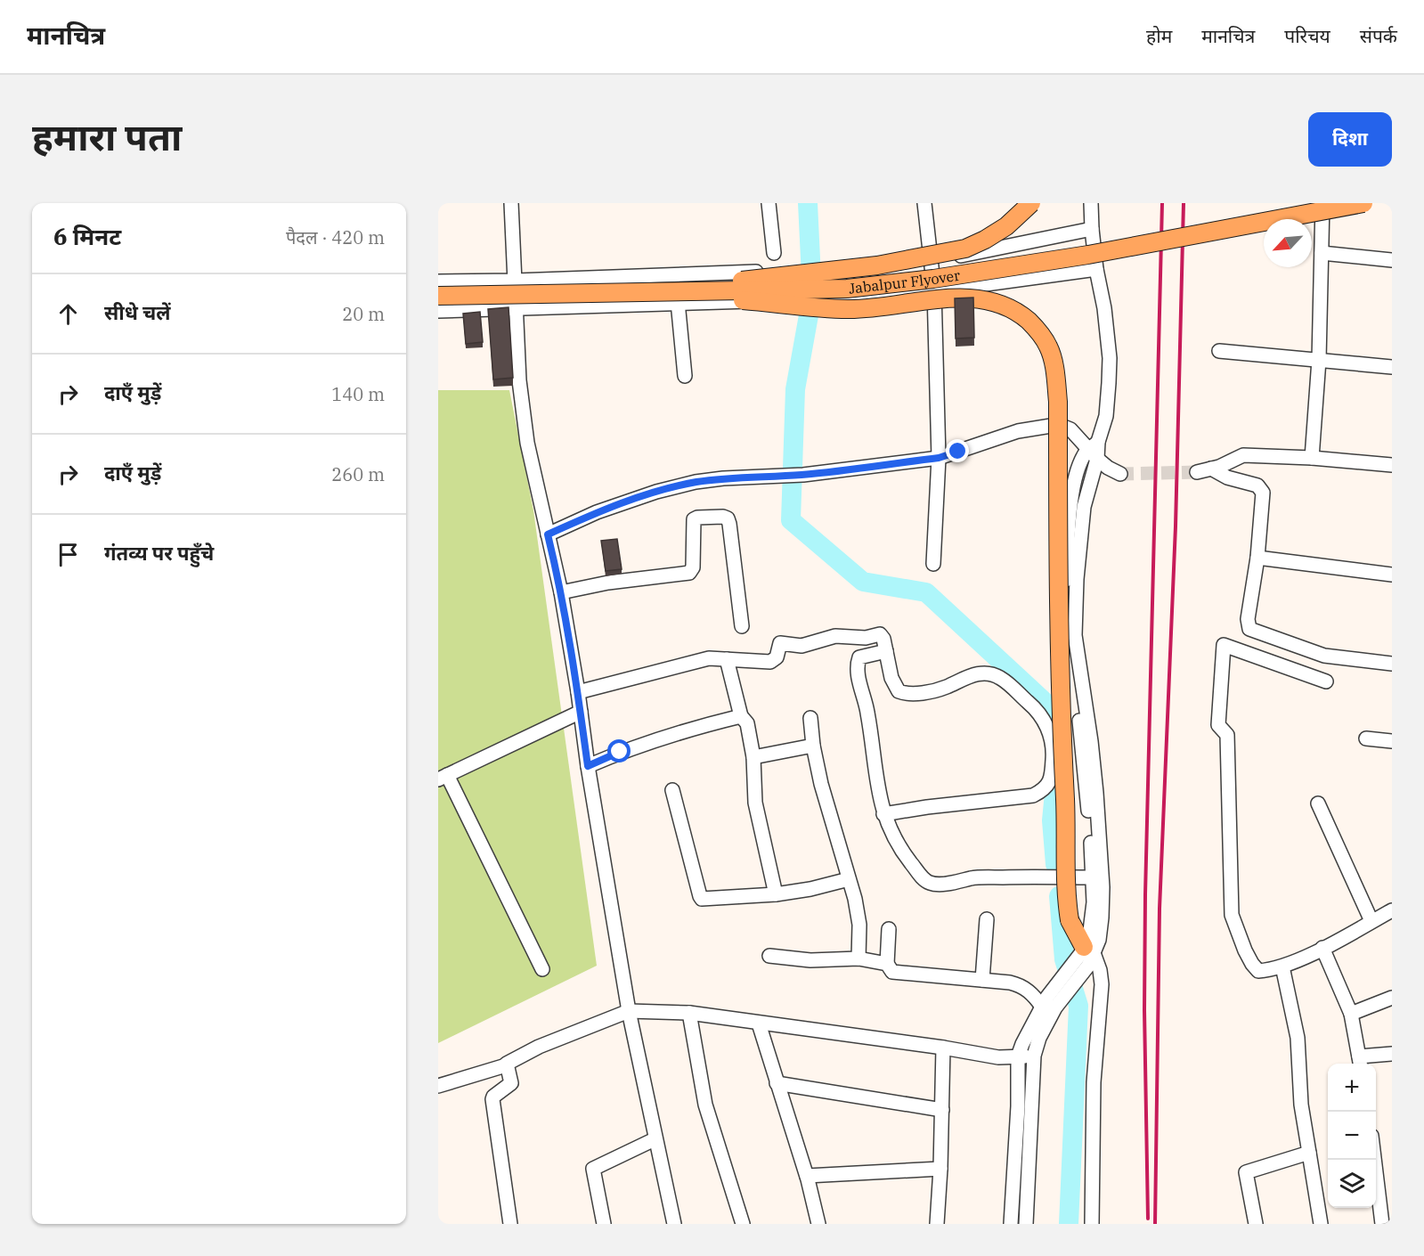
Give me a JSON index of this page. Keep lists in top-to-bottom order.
{
  "streets": {
    "main road": ["Jabalpur Flyover"]
  },
  "north": "bottom left",
  "page": {
    "header": "मानचित्र",
    "nav": [
      "होम",
      "मानचित्र",
      "परिचय",
      "संपर्क"
    ],
    "title": "हमारा पता",
    "buttons": "दिशा",
    "heading": ["6 मिनट", "पैदल · 420 m"],
    "list": [
      ["सीधे चलें", "20 m"],
      ["दाएँ मुड़ें", "140 m"],
      ["दाएँ मुड़ें", "260 m"],
      "गंतव्य पर पहुँचे"
    ],
    "map_buttons": ["+", "−"]
  }
}
